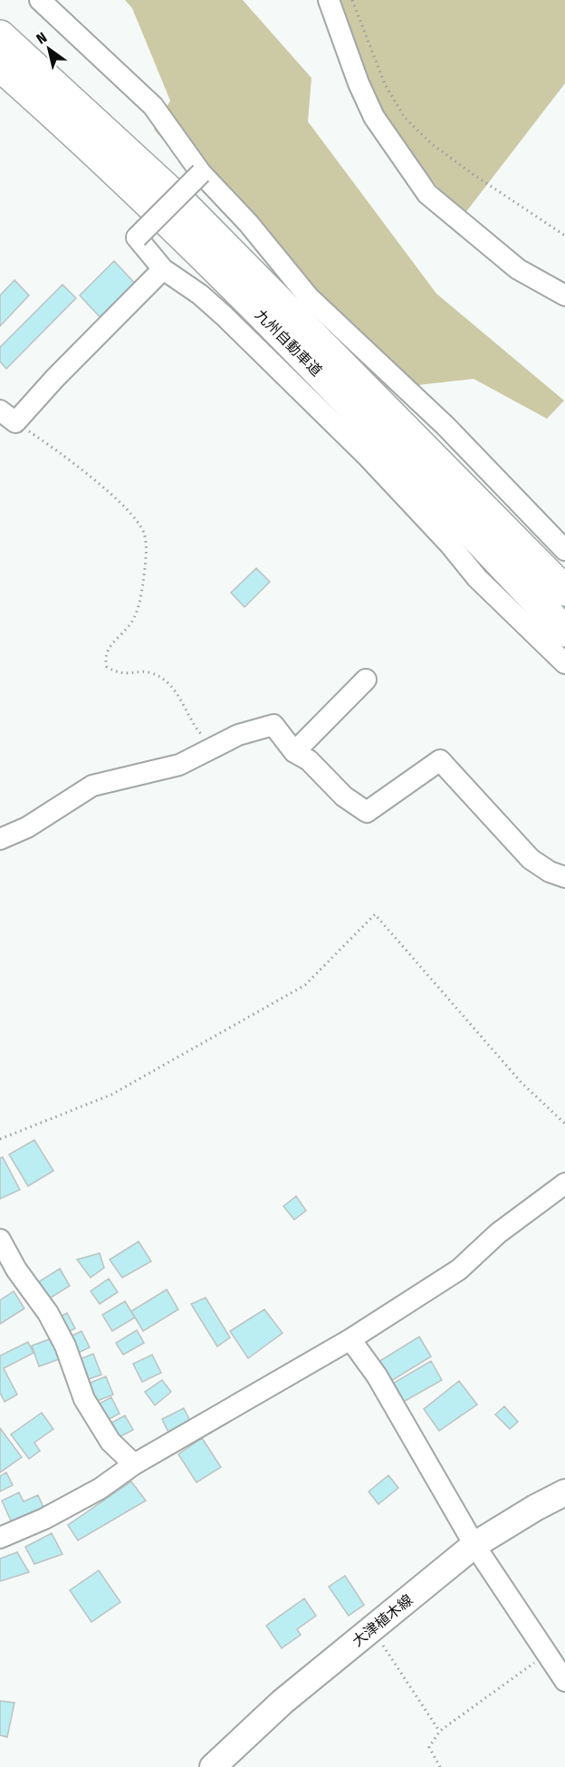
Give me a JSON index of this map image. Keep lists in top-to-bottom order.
{
  "streets": {
    "highway": ["九州自動車道"],
    "main road": ["大津植木線"]
  },
  "north": "top left"
}
